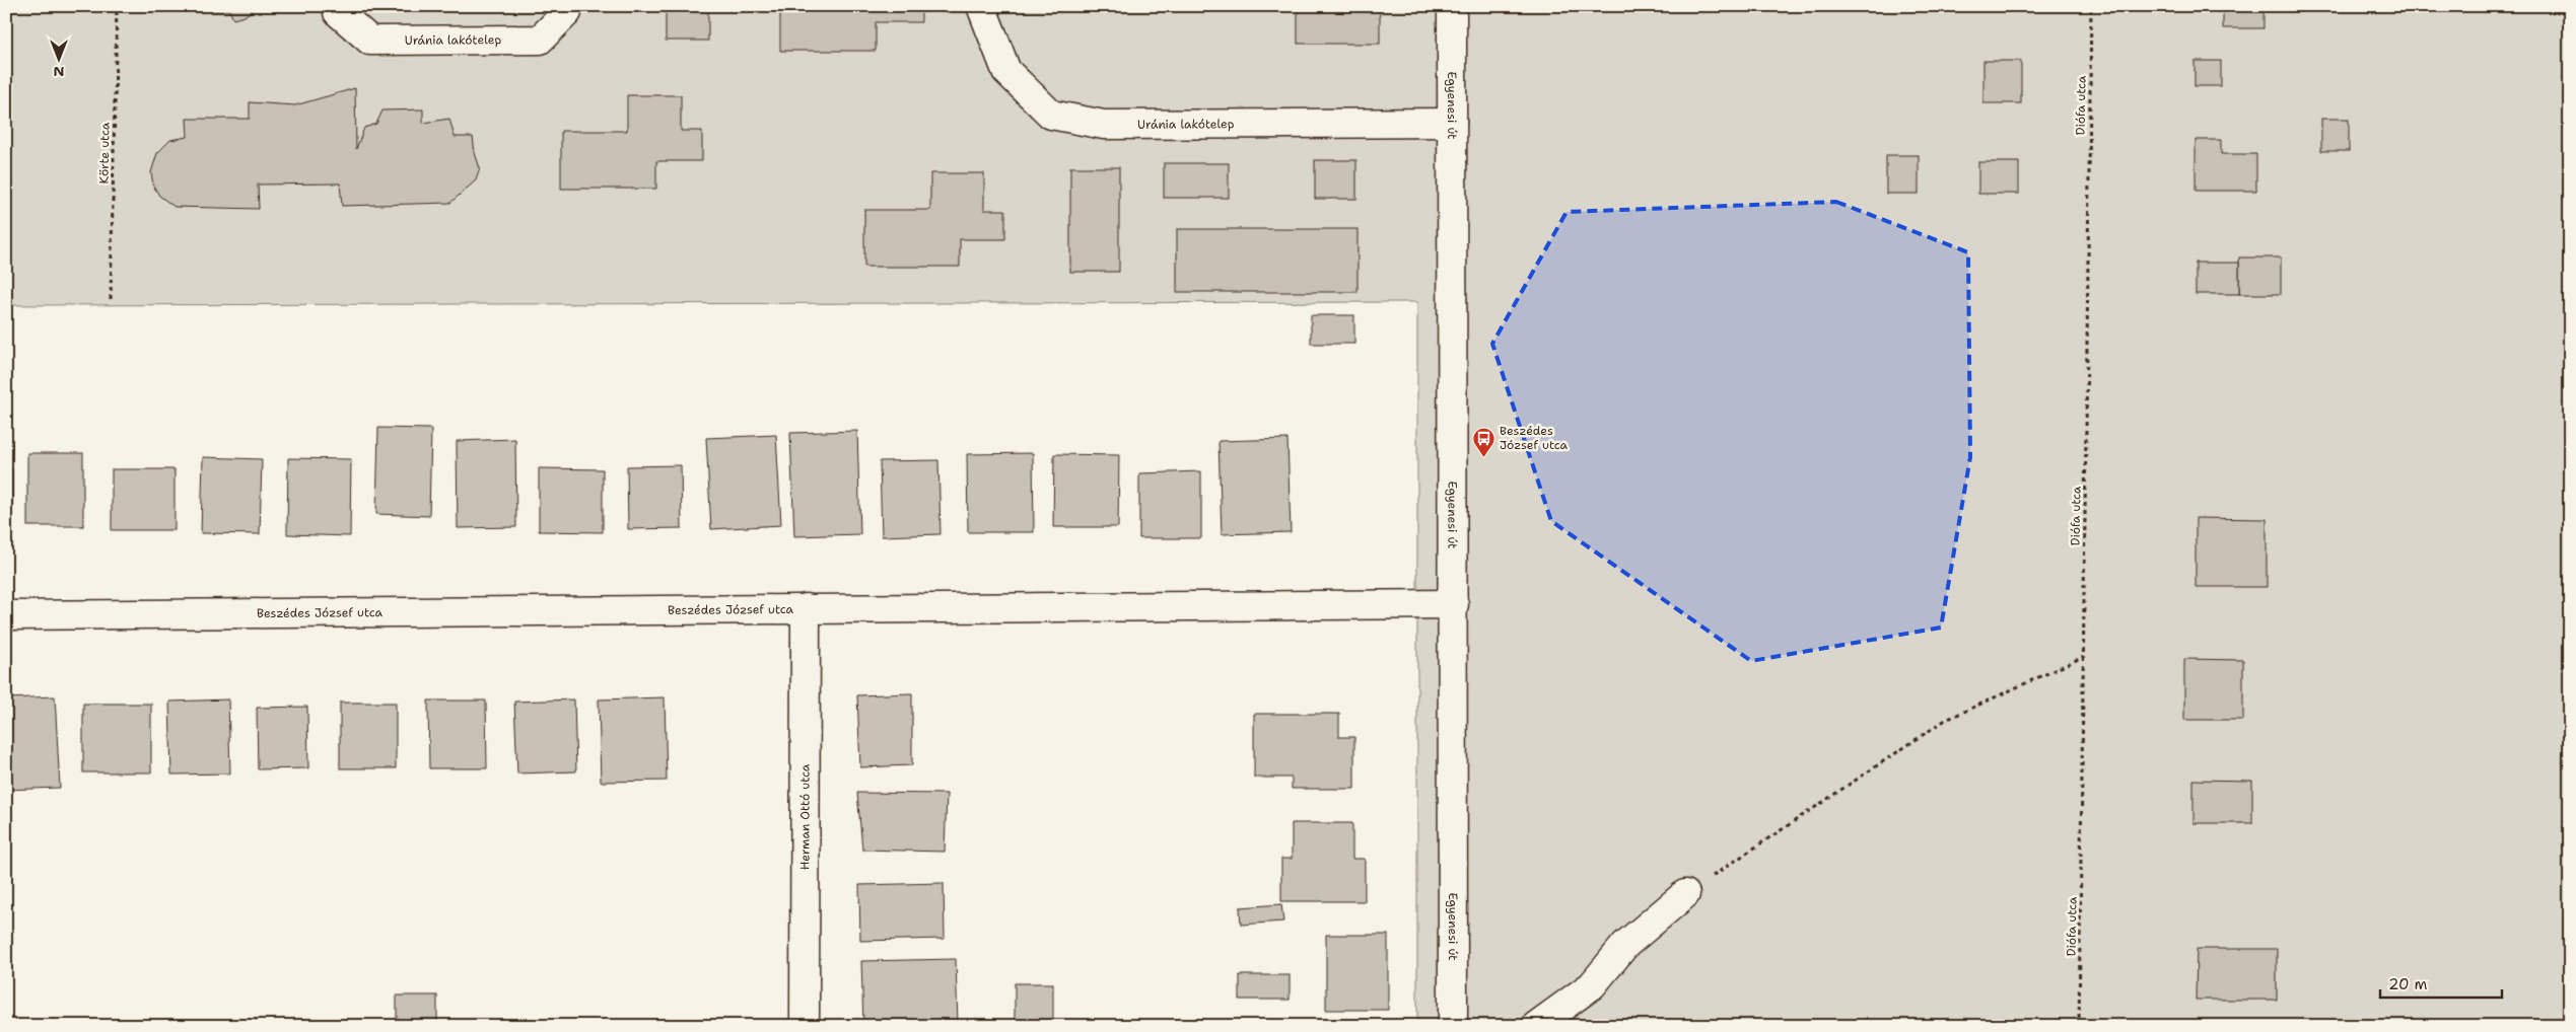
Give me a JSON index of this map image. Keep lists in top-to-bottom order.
{
  "streets": {
    "street": [
      "Uránia lakótelep",
      "Egyenesi út",
      "Beszédes József utca",
      "Herman Ottó utca"
    ],
    "path": ["Diófa utca", "Körte utca"]
  },
  "crossings": [
    ["Uránia lakótelep", "Egyenesi út"],
    ["Egyenesi út", "Beszédes József utca"],
    ["Beszédes József utca", "Herman Ottó utca"]
  ],
  "places": {
    "bus stop": ["Beszédes József utca"]
  },
  "scale_bar": "20 m",
  "north": "bottom"
}
